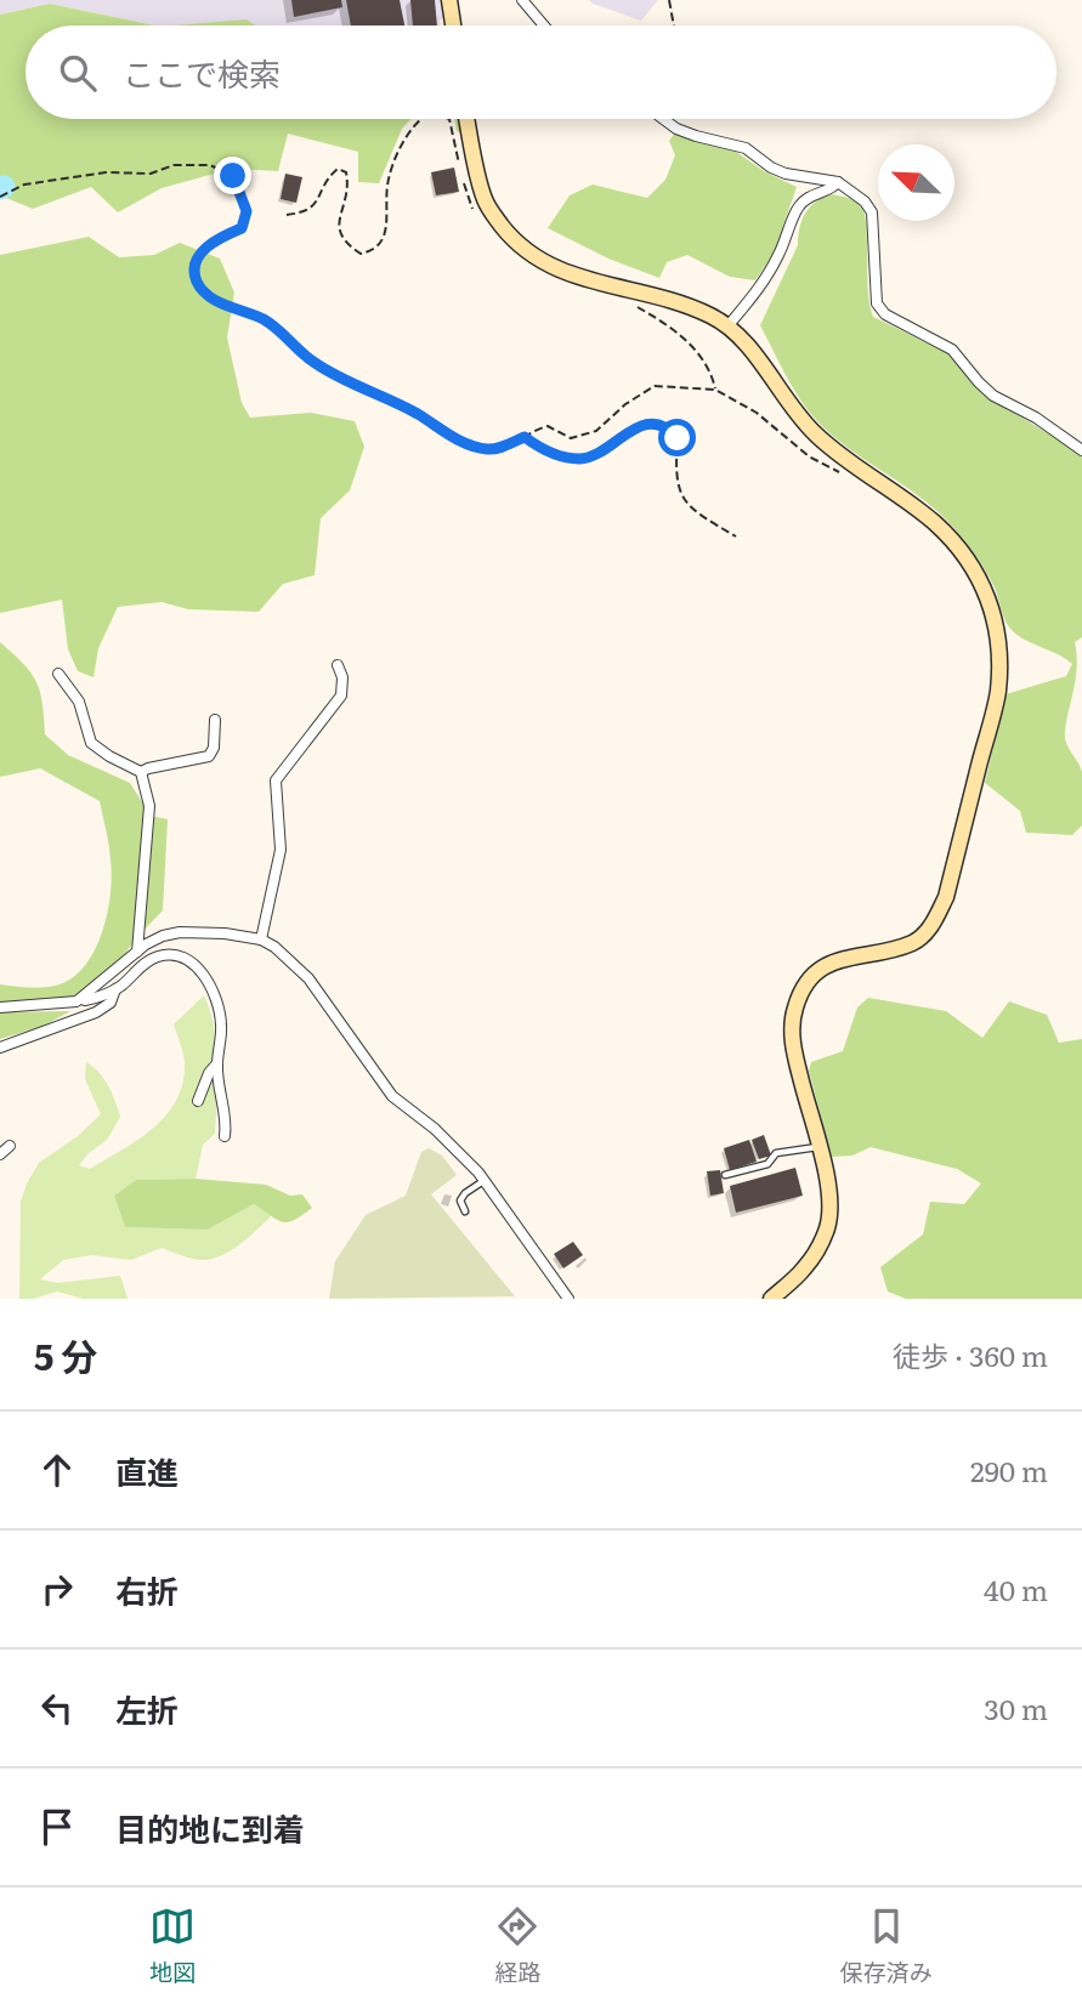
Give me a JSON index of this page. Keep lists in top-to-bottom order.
{
  "north": "top left",
  "page": {
    "search": "ここで検索",
    "heading": ["5 分", "徒歩 · 360 m"],
    "list": [
      ["直進", "290 m"],
      ["右折", "40 m"],
      ["左折", "30 m"],
      "目的地に到着"
    ],
    "nav": ["地図", "経路", "保存済み"]
  }
}
